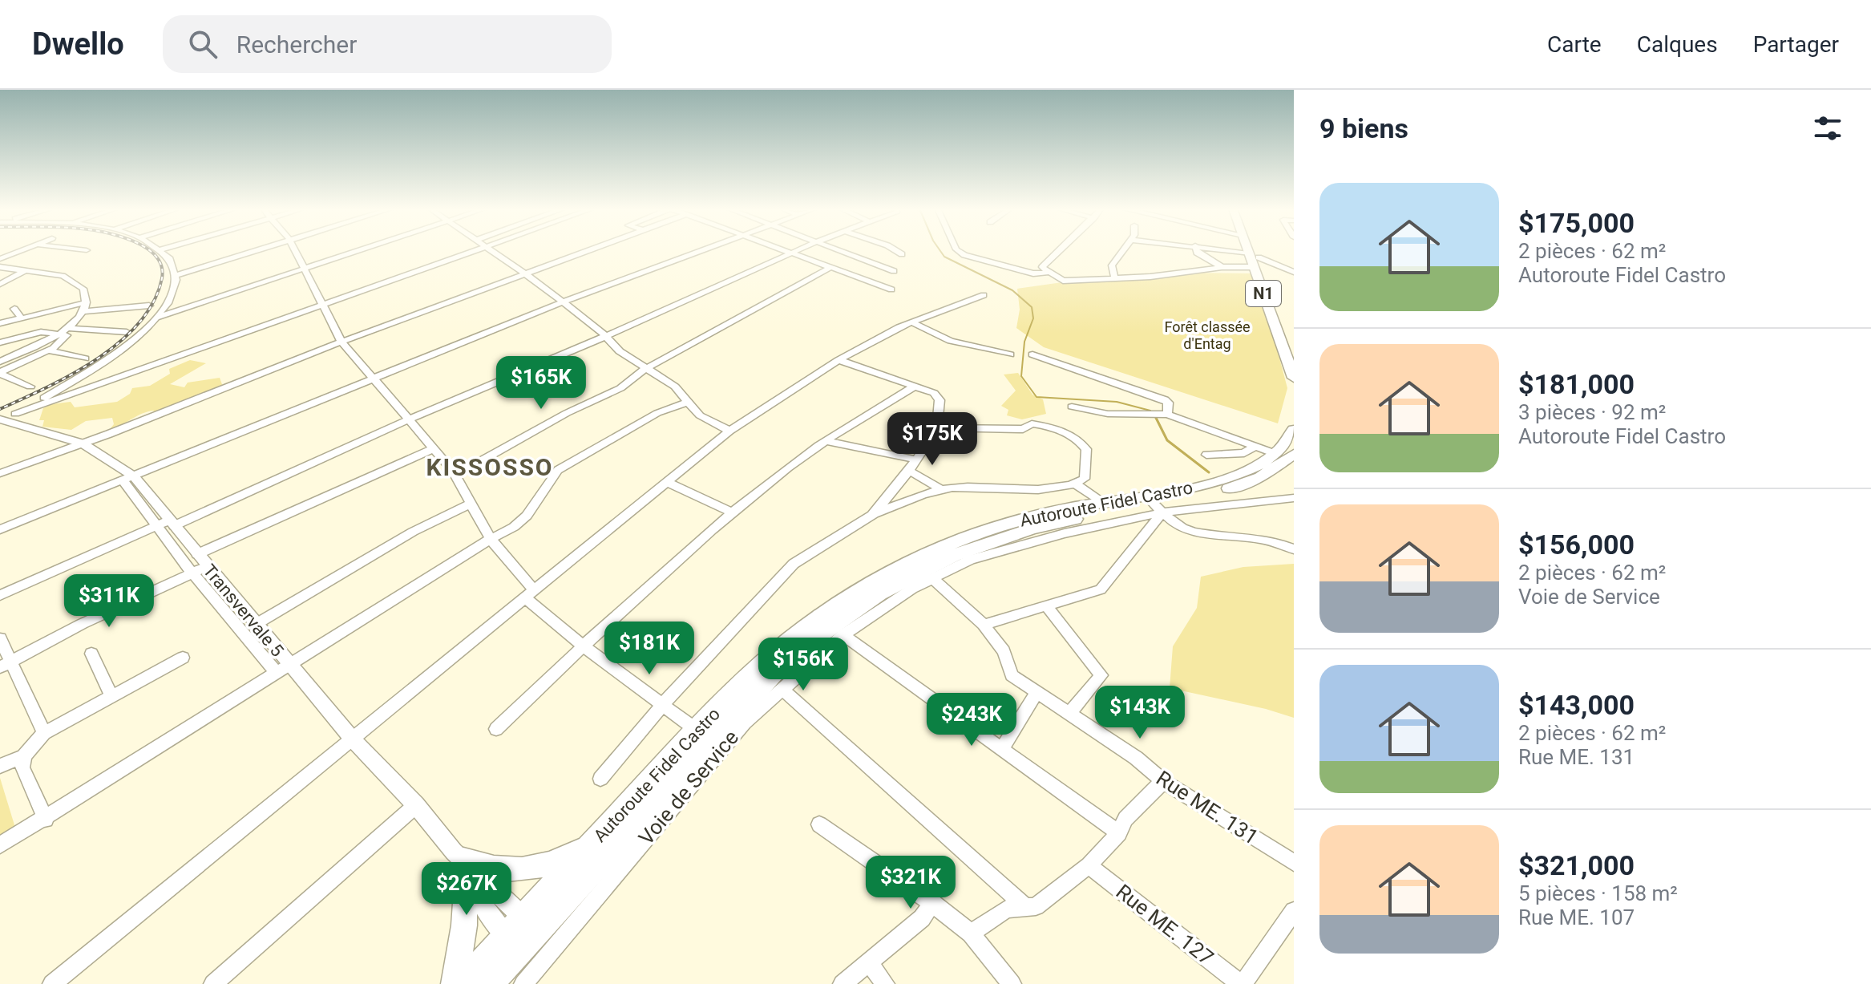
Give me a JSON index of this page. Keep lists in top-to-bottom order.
{
  "streets": {
    "highway": ["N1", "Autoroute Fidel Castro"],
    "main road": ["Transvervale 5"],
    "street": ["Voie de Service", "Rue ME. 131", "Rue ME. 127"]
  },
  "crossings": [
    ["Autoroute Fidel Castro", "Transvervale 5"],
    ["Autoroute Fidel Castro", "Voie de Service"],
    ["Voie de Service", "Rue ME. 131"]
  ],
  "districts": ["KISSOSSO"],
  "parks": ["Forêt classée d'Entag"],
  "page": {
    "header": "Dwello",
    "search": "Rechercher",
    "nav": ["Carte", "Calques", "Partager"],
    "heading": "9 biens",
    "list": [
      {
        "name": "$175,000",
        "note": "2 pièces · 62 m² · Autoroute Fidel Castro"
      },
      {
        "name": "$181,000",
        "note": "3 pièces · 92 m² · Autoroute Fidel Castro"
      },
      {
        "name": "$156,000",
        "note": "2 pièces · 62 m² · Voie de Service"
      },
      {
        "name": "$143,000",
        "note": "2 pièces · 62 m² · Rue ME. 131"
      },
      {
        "name": "$321,000",
        "note": "5 pièces · 158 m² · Rue ME. 107"
      }
    ],
    "price": [
      "$165K",
      "$175K",
      "$311K",
      "$181K",
      "$156K",
      "$143K",
      "$243K",
      "$321K",
      "$267K"
    ]
  }
}
